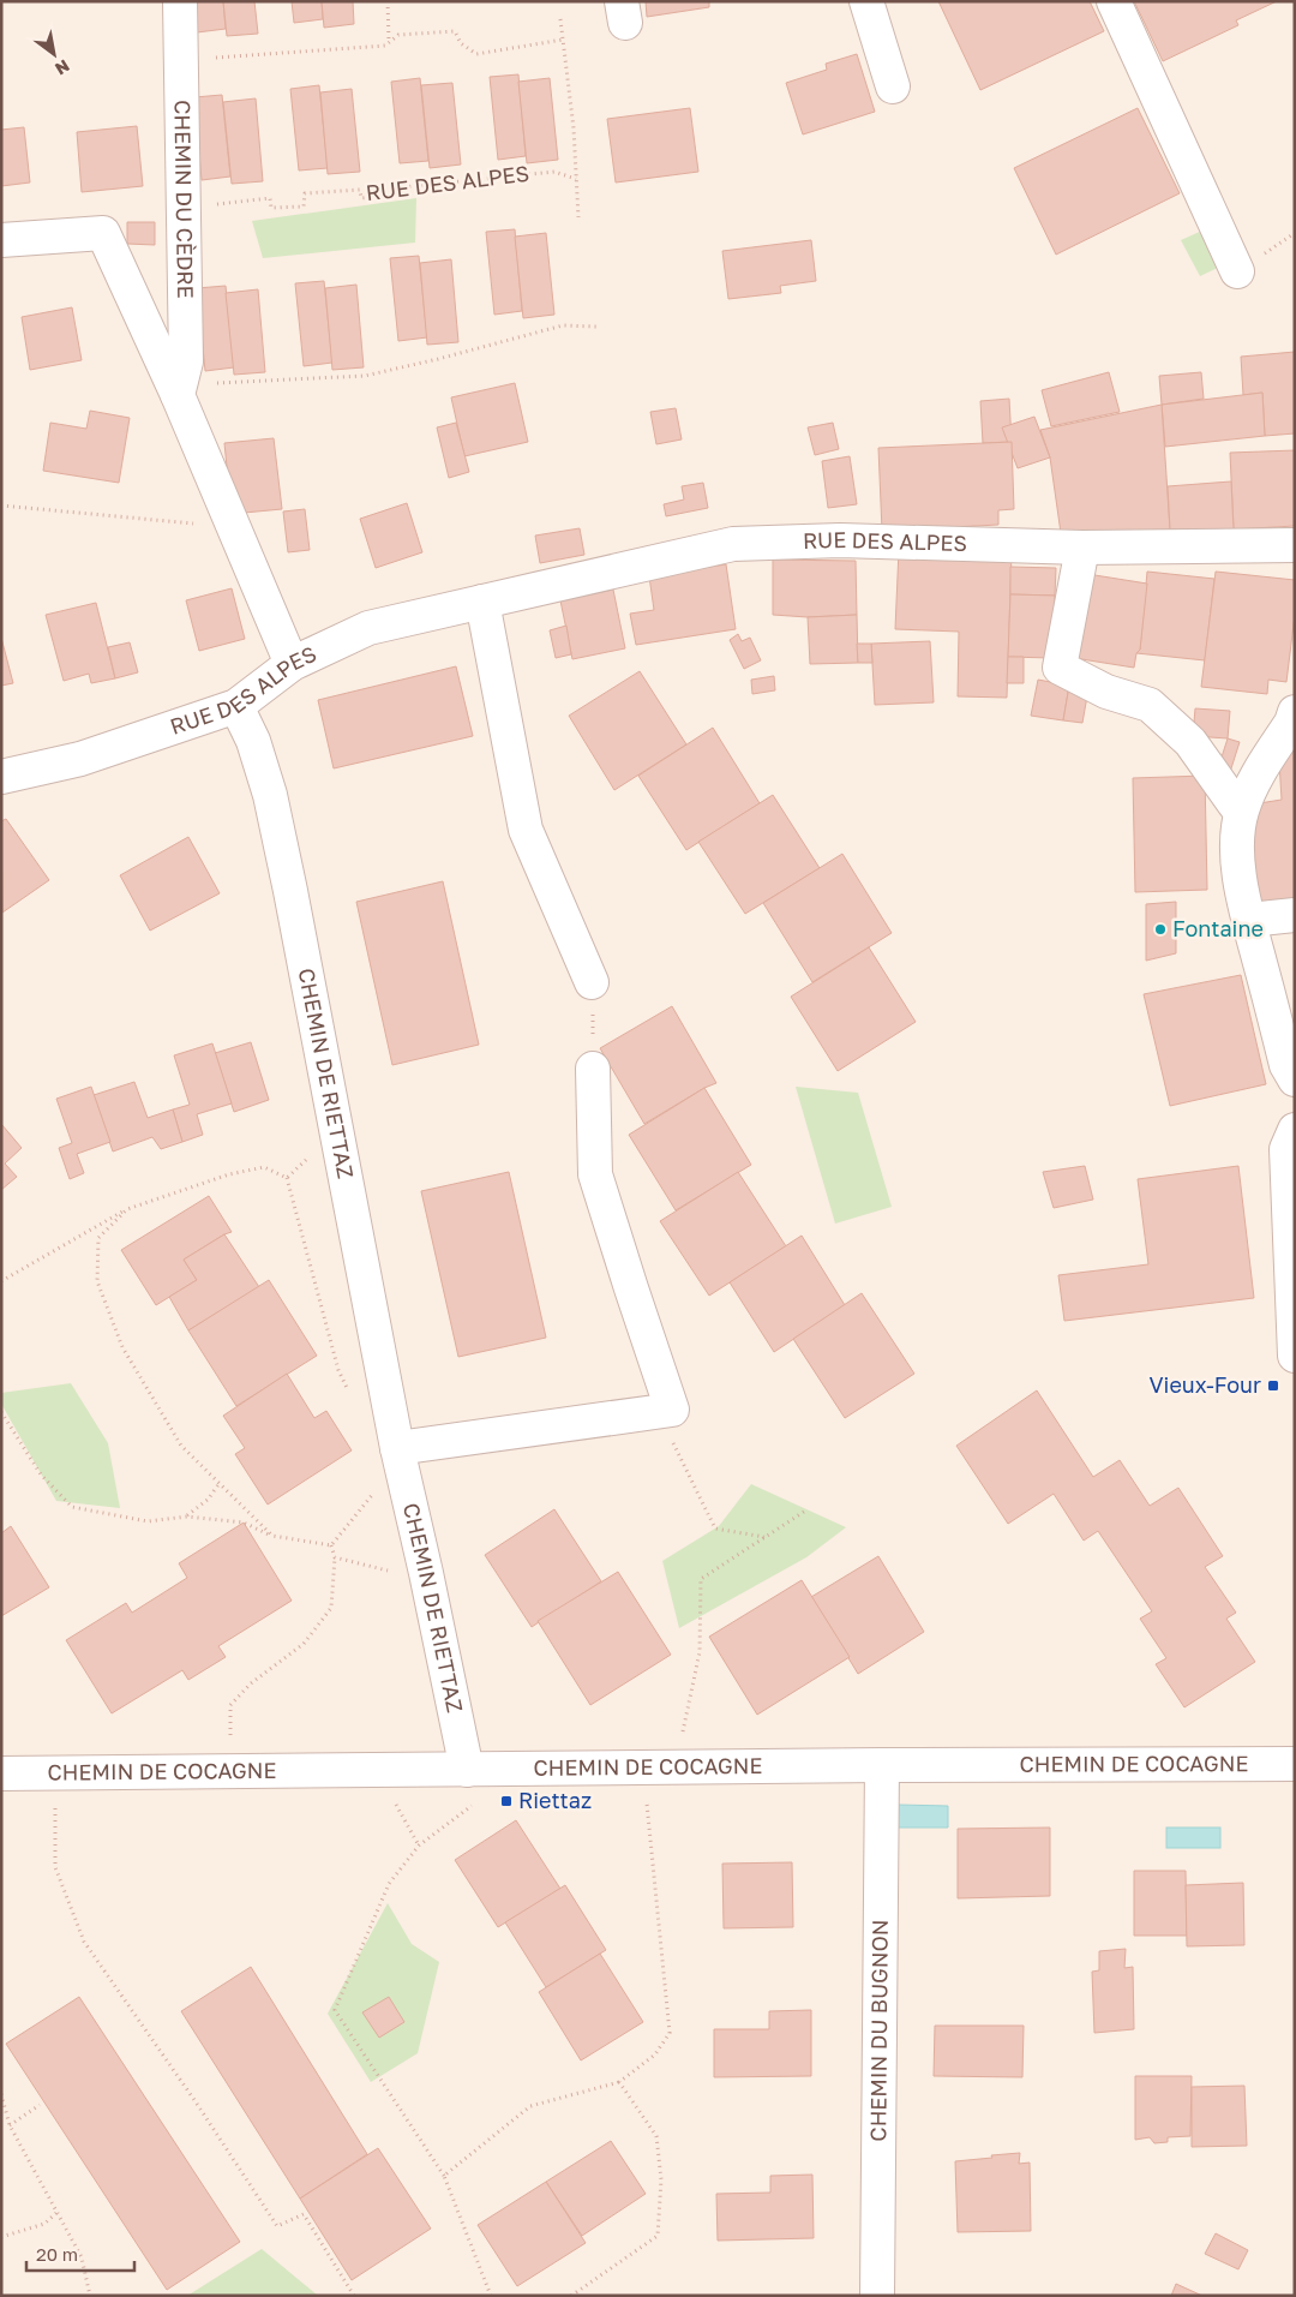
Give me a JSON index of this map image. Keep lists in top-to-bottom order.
{
  "streets": {
    "street": [
      "RUE DES ALPES",
      "CHEMIN DU CÈDRE",
      "CHEMIN DE RIETTAZ",
      "CHEMIN DE COCAGNE",
      "CHEMIN DU BUGNON"
    ]
  },
  "crossings": [
    ["RUE DES ALPES", "CHEMIN DE RIETTAZ"],
    ["CHEMIN DE RIETTAZ", "CHEMIN DE COCAGNE"],
    ["CHEMIN DE COCAGNE", "CHEMIN DU BUGNON"]
  ],
  "places": {
    "other": ["Fontaine"],
    "transit": ["Vieux-Four", "Riettaz"]
  },
  "scale_bar": "20 m",
  "north": "bottom right"
}
